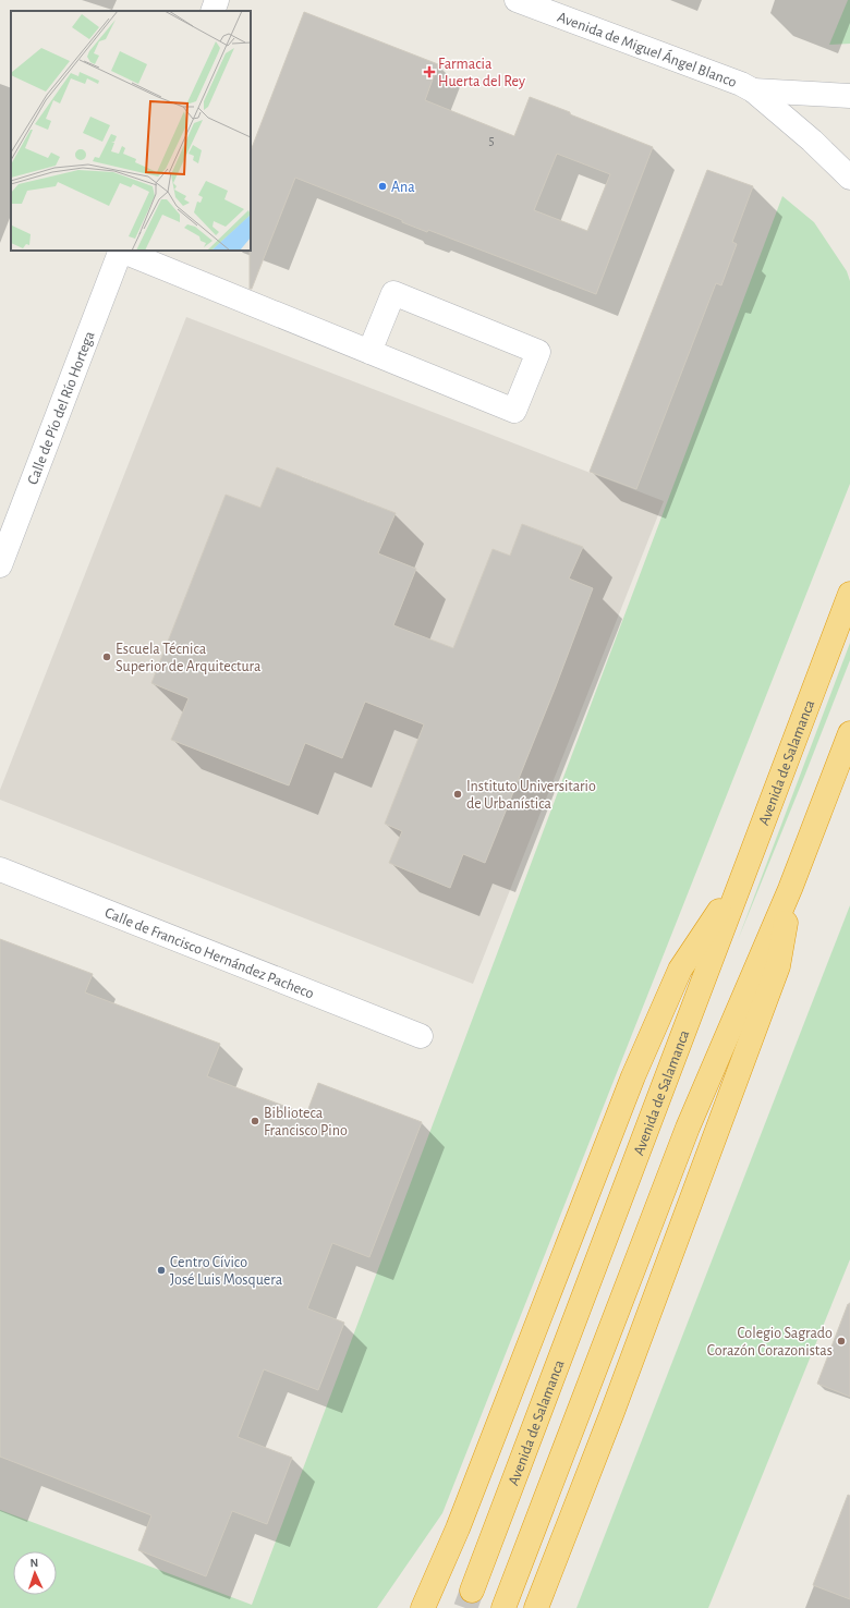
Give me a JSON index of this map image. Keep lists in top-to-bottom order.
{
  "streets": {
    "highway": ["Avenida de Salamanca"],
    "street": ["Avenida de Miguel Ángel Blanco", "Calle de Pío del Río Hortega", "Calle de Francisco Hernández Pacheco"]
  },
  "places": {
    "health": ["Farmacia Huerta del Rey"],
    "other": [
      "Ana",
      "Escuela Técnica Superior de Arquitectura",
      "Instituto Universitario de Urbanística",
      "Biblioteca Francisco Pino",
      "Centro Cívico José Luis Mosquera",
      "Colegio Sagrado Corazón Corazonistas"
    ]
  },
  "house_numbers": ["5"],
  "north": "top"
}
